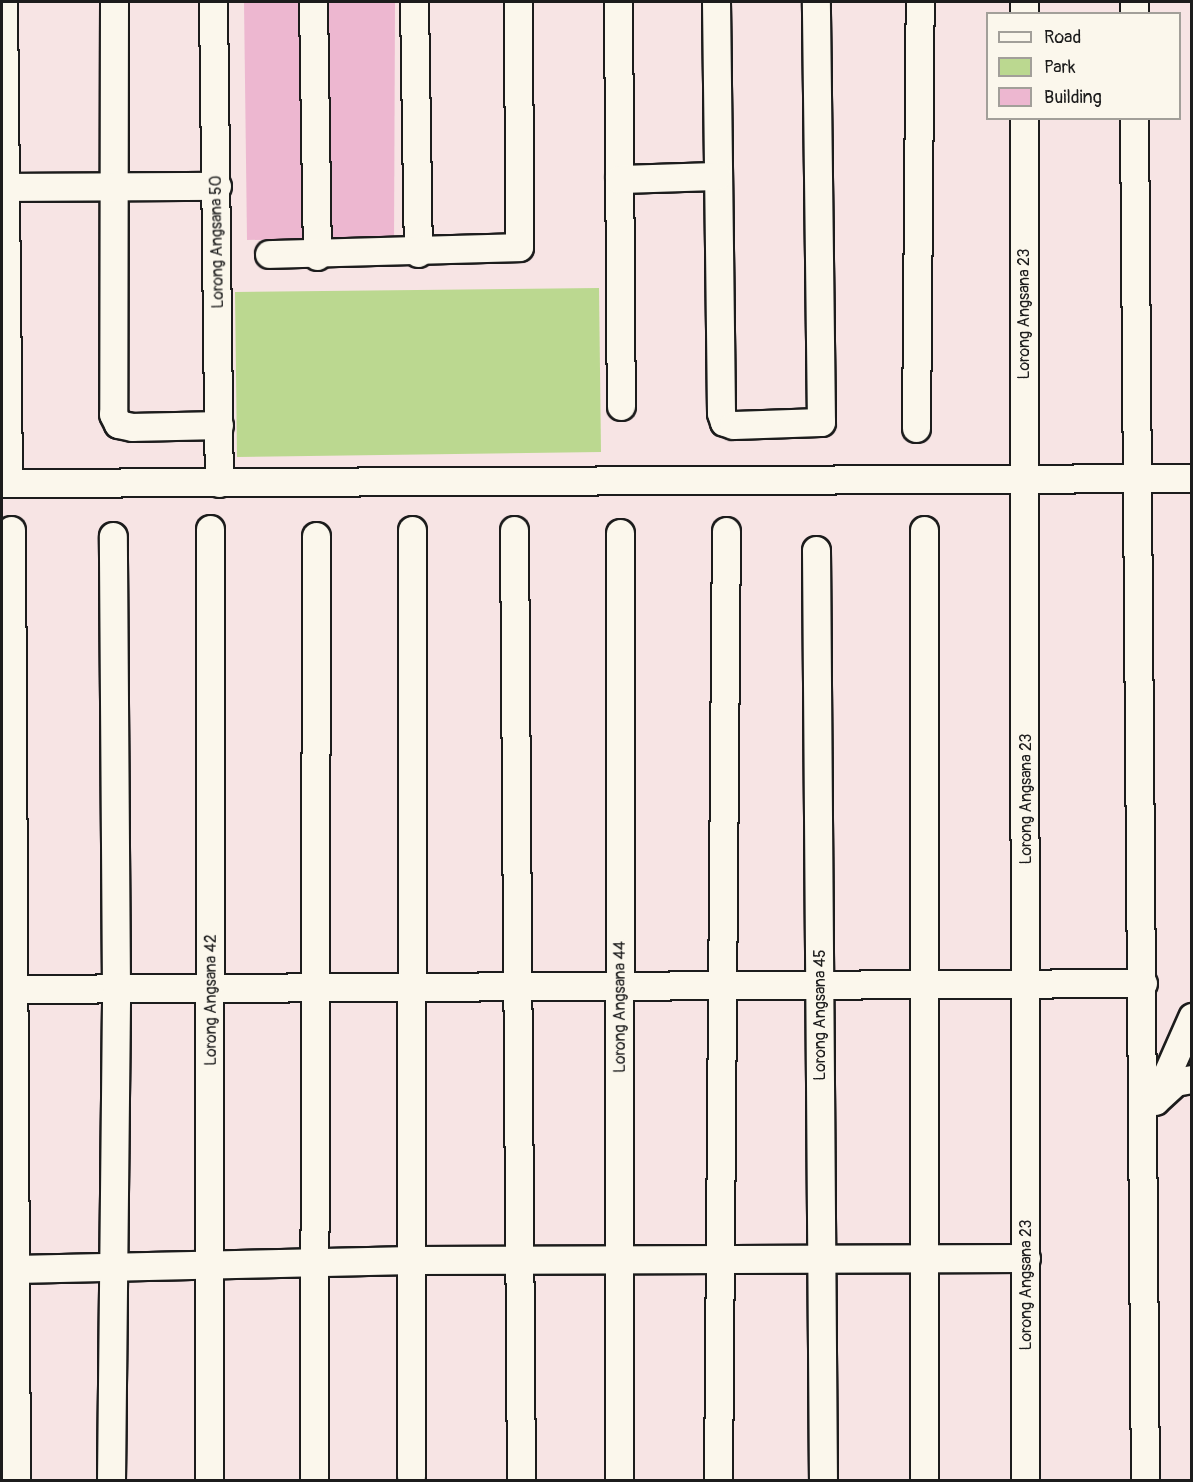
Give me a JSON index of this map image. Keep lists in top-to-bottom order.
{
  "streets": {
    "street": [
      "Lorong Angsana 50",
      "Lorong Angsana 23",
      "Lorong Angsana 42",
      "Lorong Angsana 44",
      "Lorong Angsana 45"
    ]
  },
  "legend": ["Road", "Park", "Building"]
}
